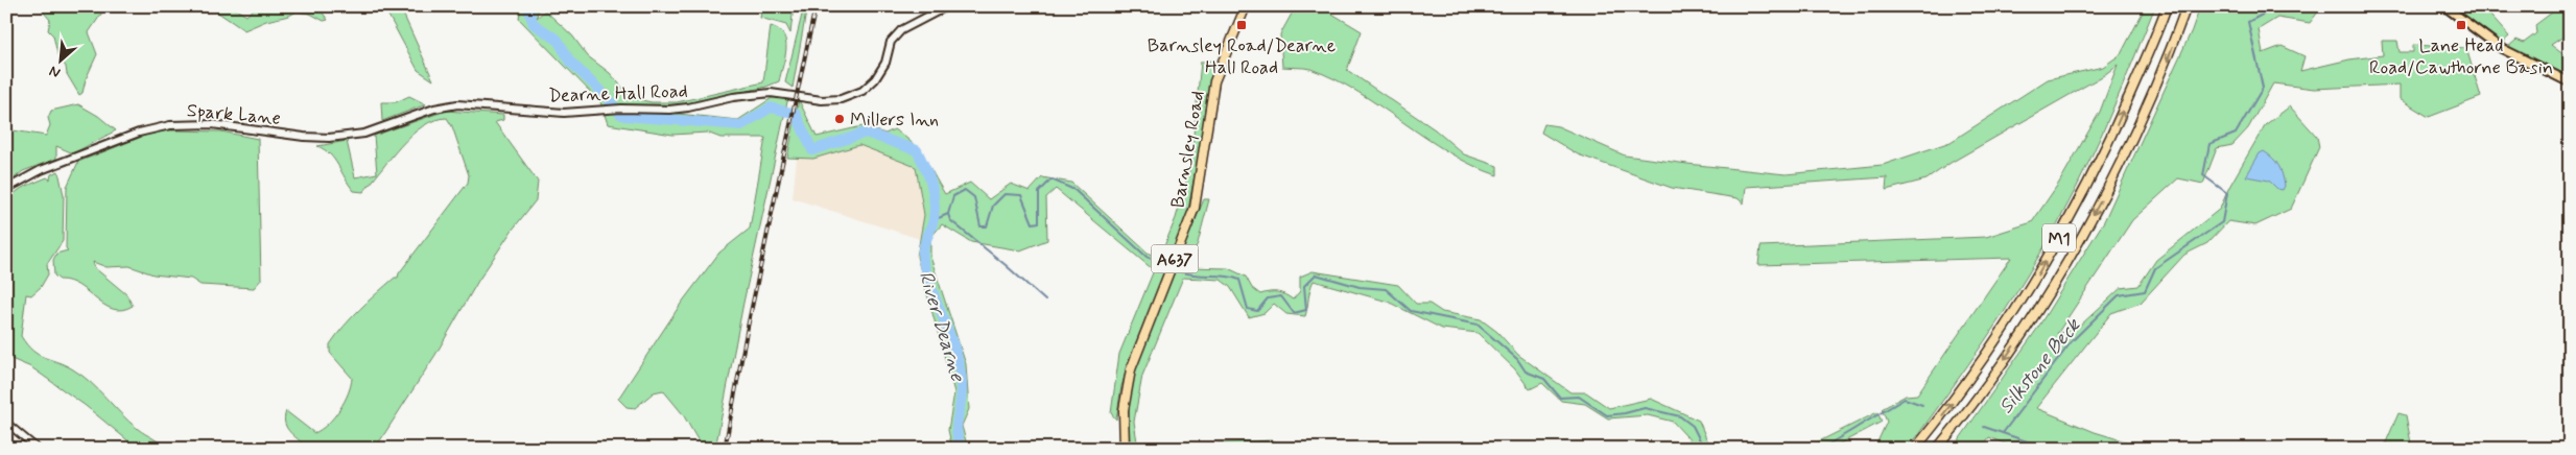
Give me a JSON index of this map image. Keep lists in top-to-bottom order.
{
  "streets": {
    "highway": ["Barnsley Road", "M1", "A637"],
    "main road": ["Dearne Hall Road", "Spark Lane"]
  },
  "crossings": [
    ["Dearne Hall Road", "Spark Lane"]
  ],
  "water": ["River Dearne", "Silkstone Beck"],
  "places": {
    "transit": ["Barnsley Road/Dearne Hall Road", "Lane Head Road/Cawthorne Basin"],
    "other": ["Millers Inn"]
  },
  "north": "bottom left"
}
